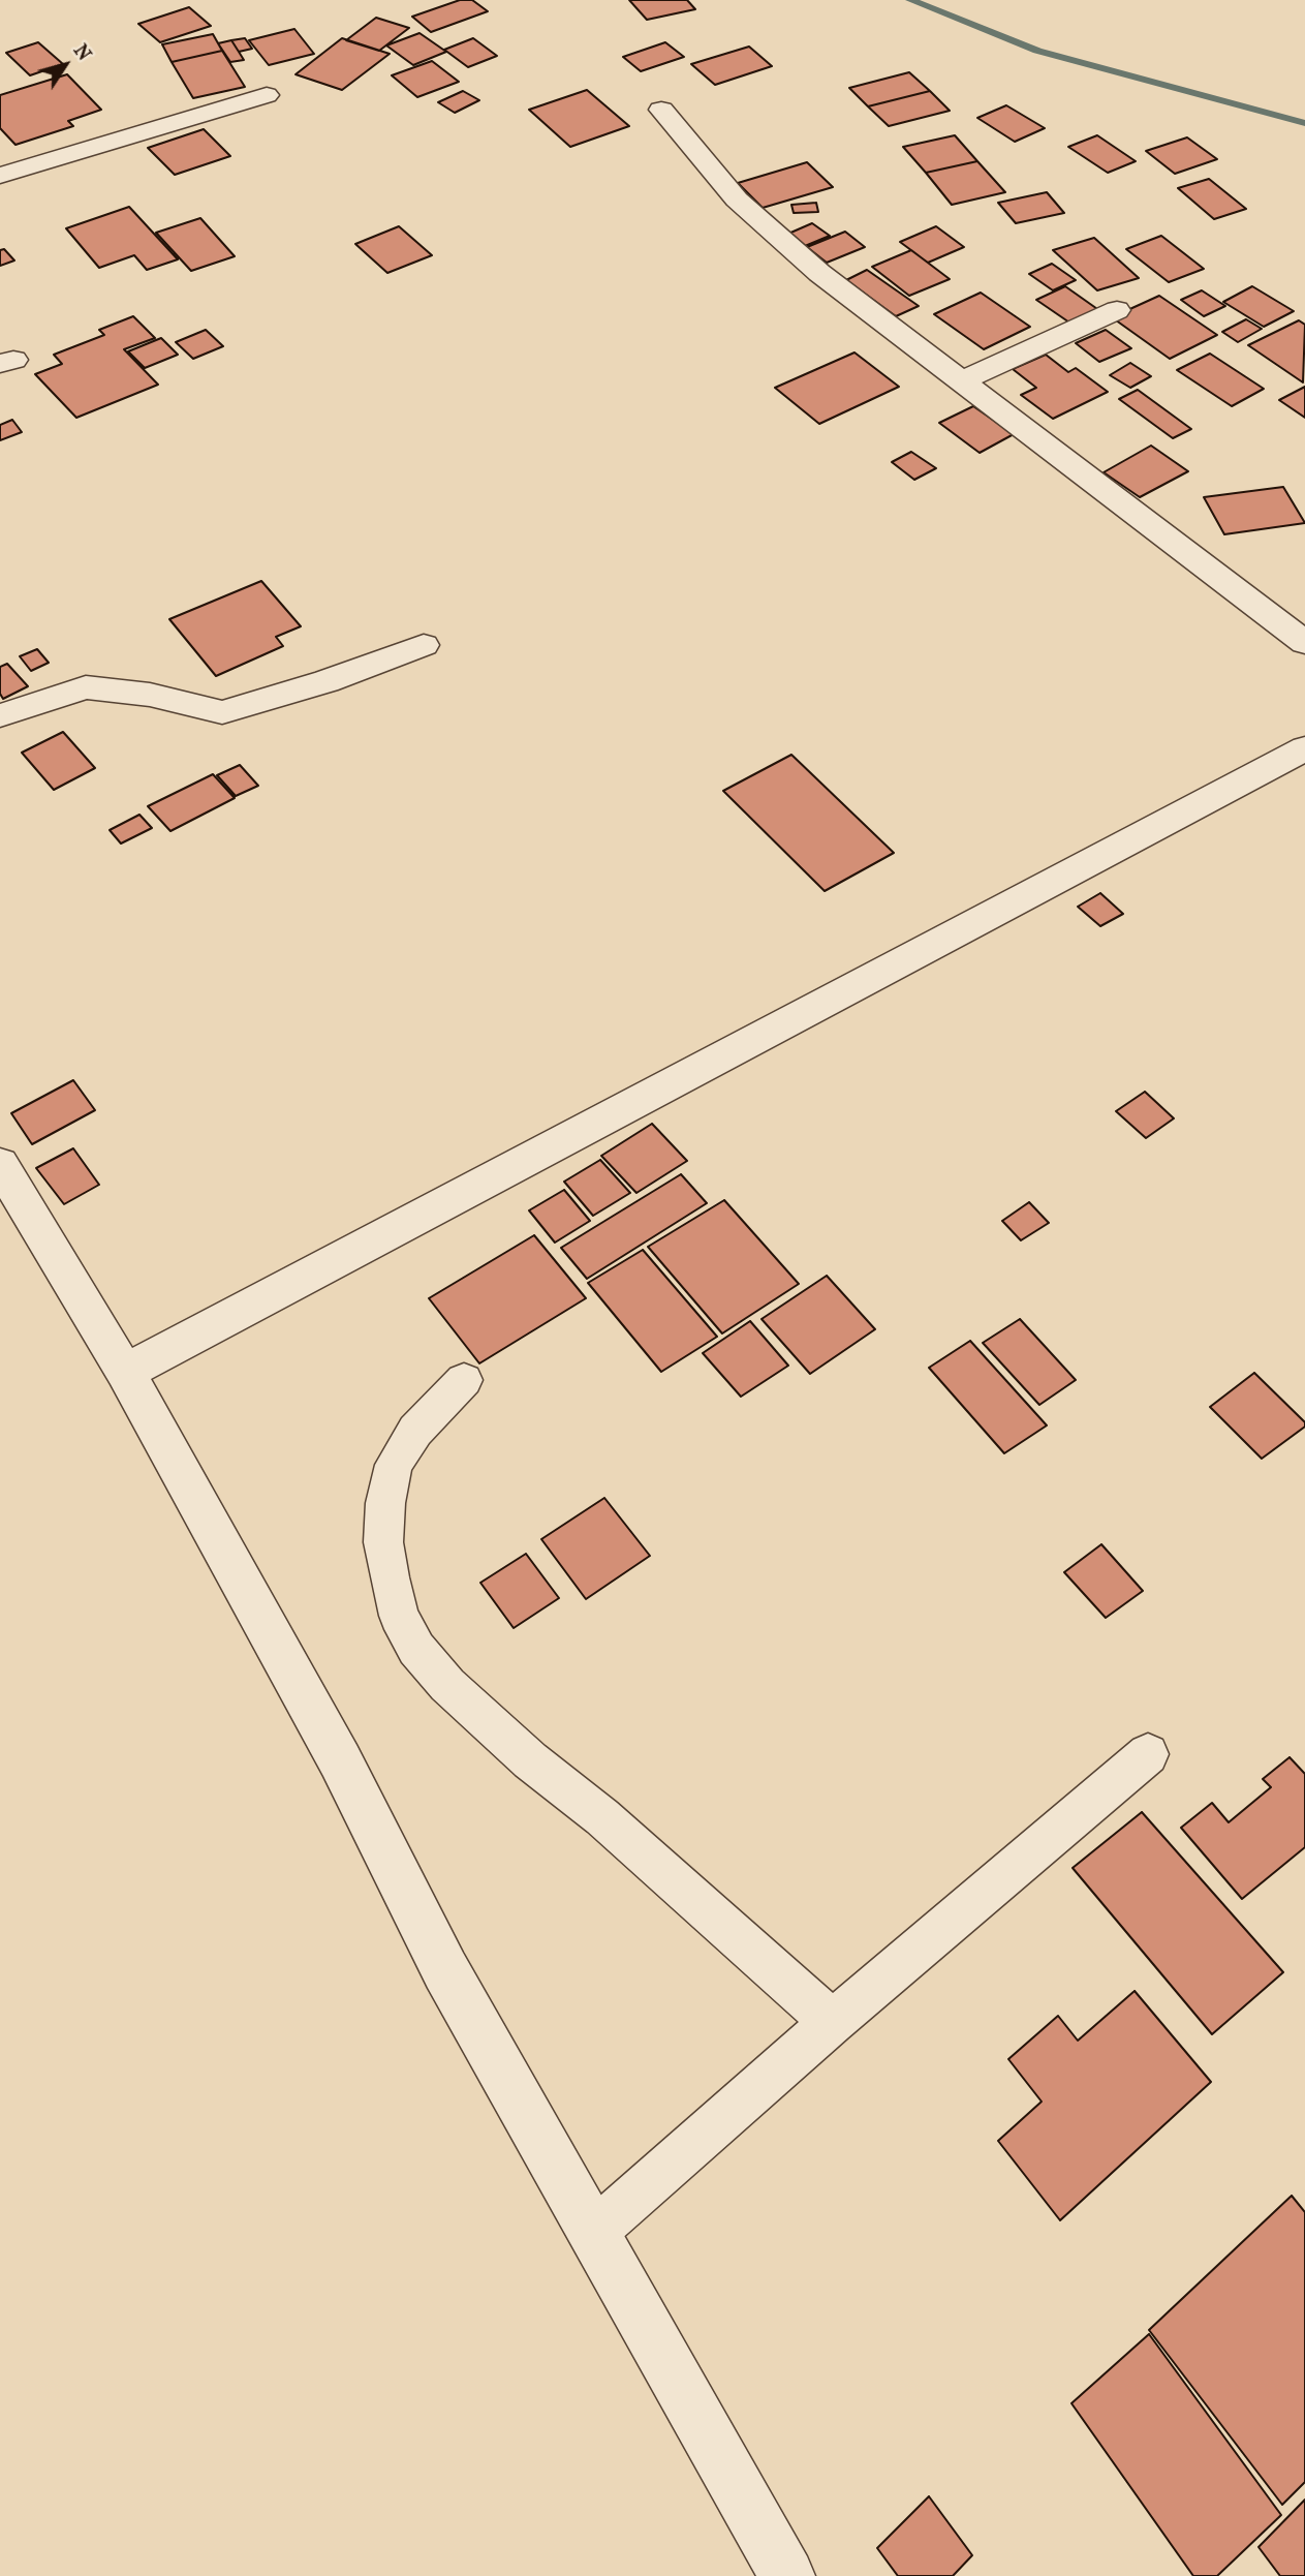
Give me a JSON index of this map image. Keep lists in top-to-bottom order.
{
  "north": "top right"
}
